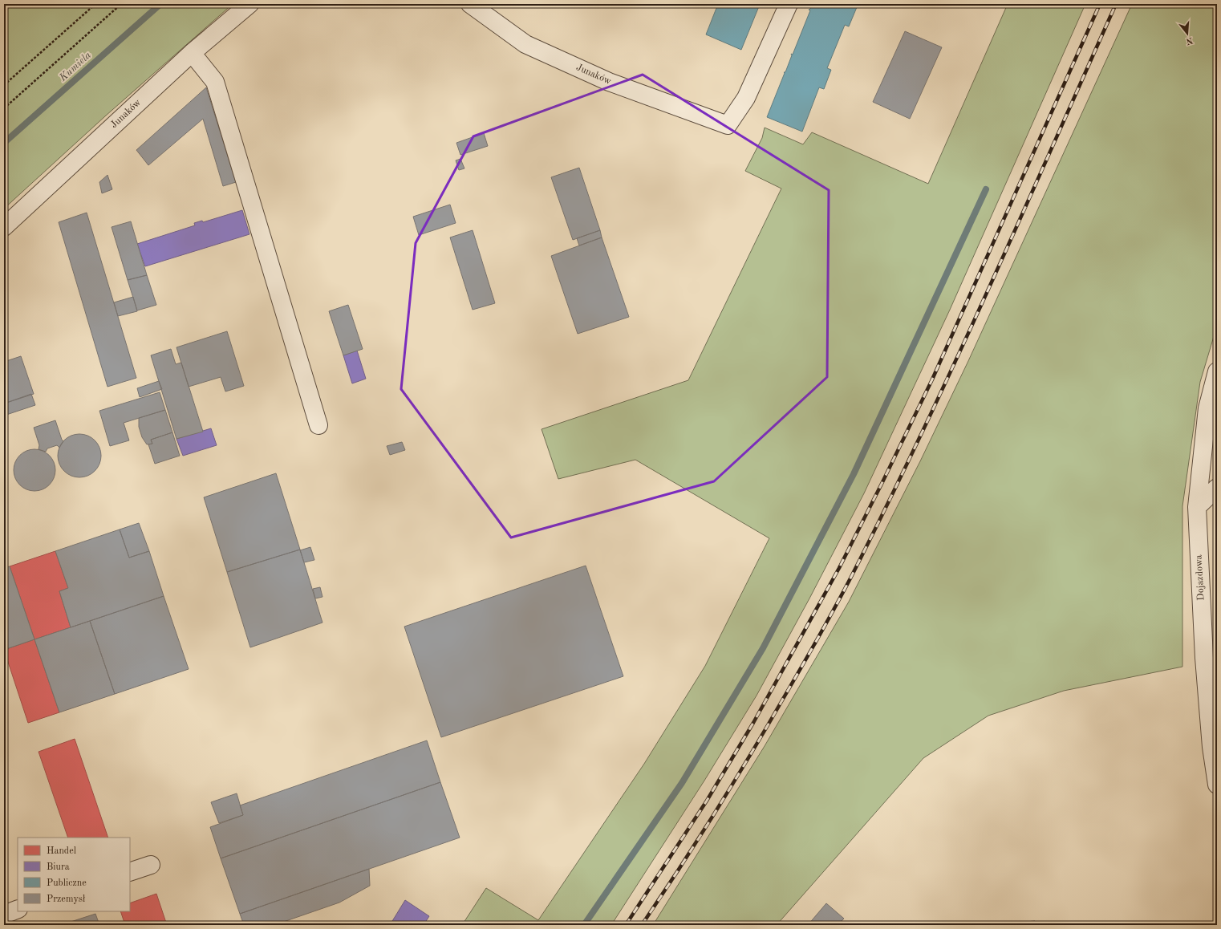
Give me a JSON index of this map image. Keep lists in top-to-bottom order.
{
  "streets": {
    "street": ["Junaków", "Dojazdowa"]
  },
  "water": ["Kumiela"],
  "legend": [
    "Handel",
    "Biura",
    "Publiczne",
    "Przemysł"
  ],
  "north": "bottom"
}
